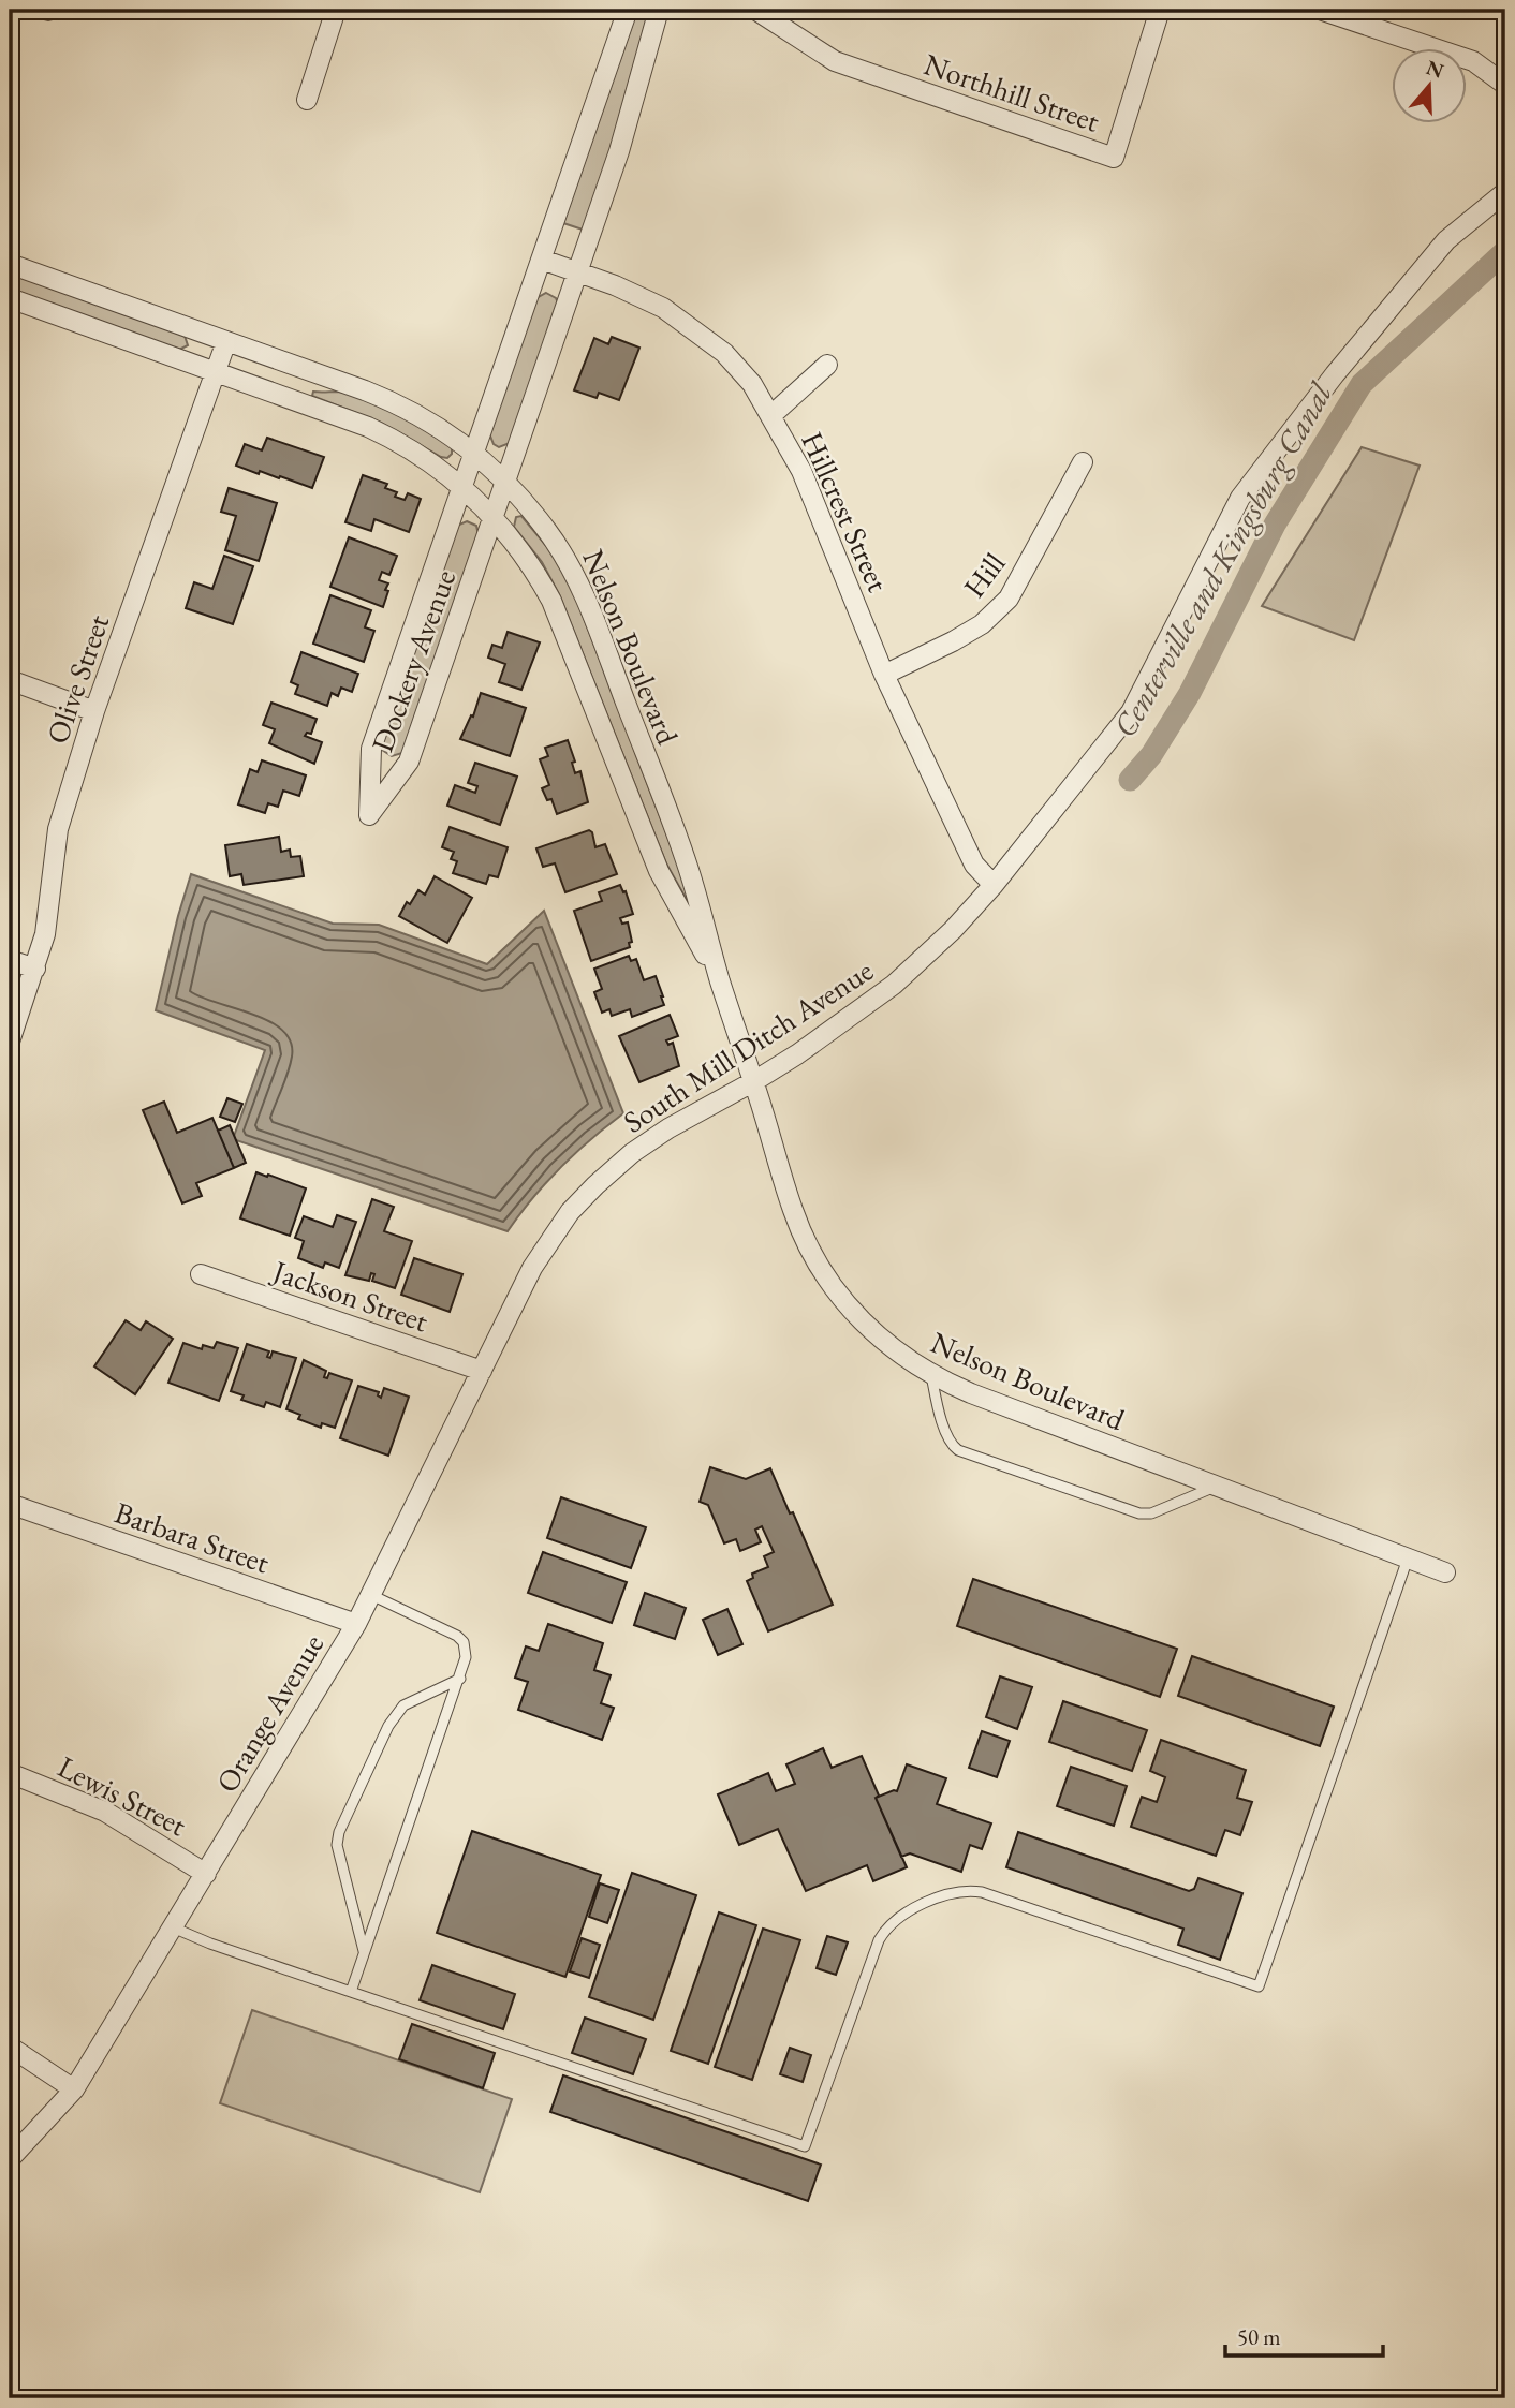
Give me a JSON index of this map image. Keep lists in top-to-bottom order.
{
  "streets": {
    "street": [
      "Northhill Street",
      "Hillcrest Street",
      "Hill",
      "Nelson Boulevard",
      "Dockery Avenue",
      "Olive Street",
      "South Mill Ditch Avenue",
      "Jackson Street",
      "Barbara Street",
      "Orange Avenue",
      "Lewis Street"
    ]
  },
  "crossings": [
    ["Hillcrest Street", "Hill"],
    ["Hillcrest Street", "Dockery Avenue"],
    ["Hillcrest Street", "South Mill Ditch Avenue"],
    ["Nelson Boulevard", "Dockery Avenue"],
    ["Nelson Boulevard", "Olive Street"],
    ["Nelson Boulevard", "South Mill Ditch Avenue"],
    ["South Mill Ditch Avenue", "Orange Avenue"],
    ["Jackson Street", "Orange Avenue"],
    ["Barbara Street", "Orange Avenue"],
    ["Orange Avenue", "Lewis Street"]
  ],
  "water": ["Centerville and Kingsburg Canal"],
  "scale_bar": "50 m",
  "north": "top"
}
